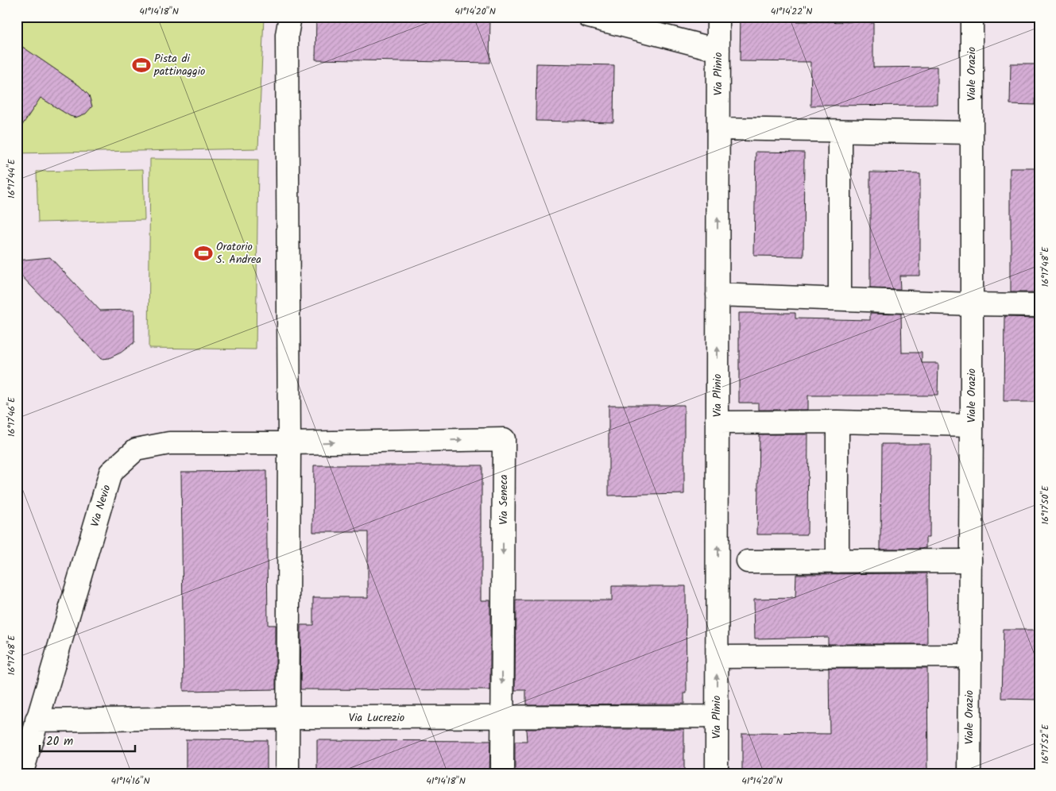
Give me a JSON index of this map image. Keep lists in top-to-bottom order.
{
  "streets": {
    "street": [
      "Via Plinio",
      "Viale Orazio",
      "Via Seneca",
      "Via Nevio",
      "Via Lucrezio"
    ]
  },
  "crossings": [
    ["Via Plinio", "Via Lucrezio"],
    ["Via Seneca", "Via Nevio"],
    ["Via Seneca", "Via Lucrezio"],
    ["Via Nevio", "Via Lucrezio"]
  ],
  "places": {
    "sports": ["Pista di pattinaggio", "Oratorio S. Andrea"]
  },
  "scale_bar": "20 m",
  "coordinates": [
    "41°14'18\"N",
    "41°14'20\"N",
    "41°14'22\"N",
    "16°17'44\"E",
    "16°17'48\"E",
    "16°17'46\"E",
    "16°17'50\"E",
    "16°17'52\"E",
    "41°14'16\"N"
  ]
}
